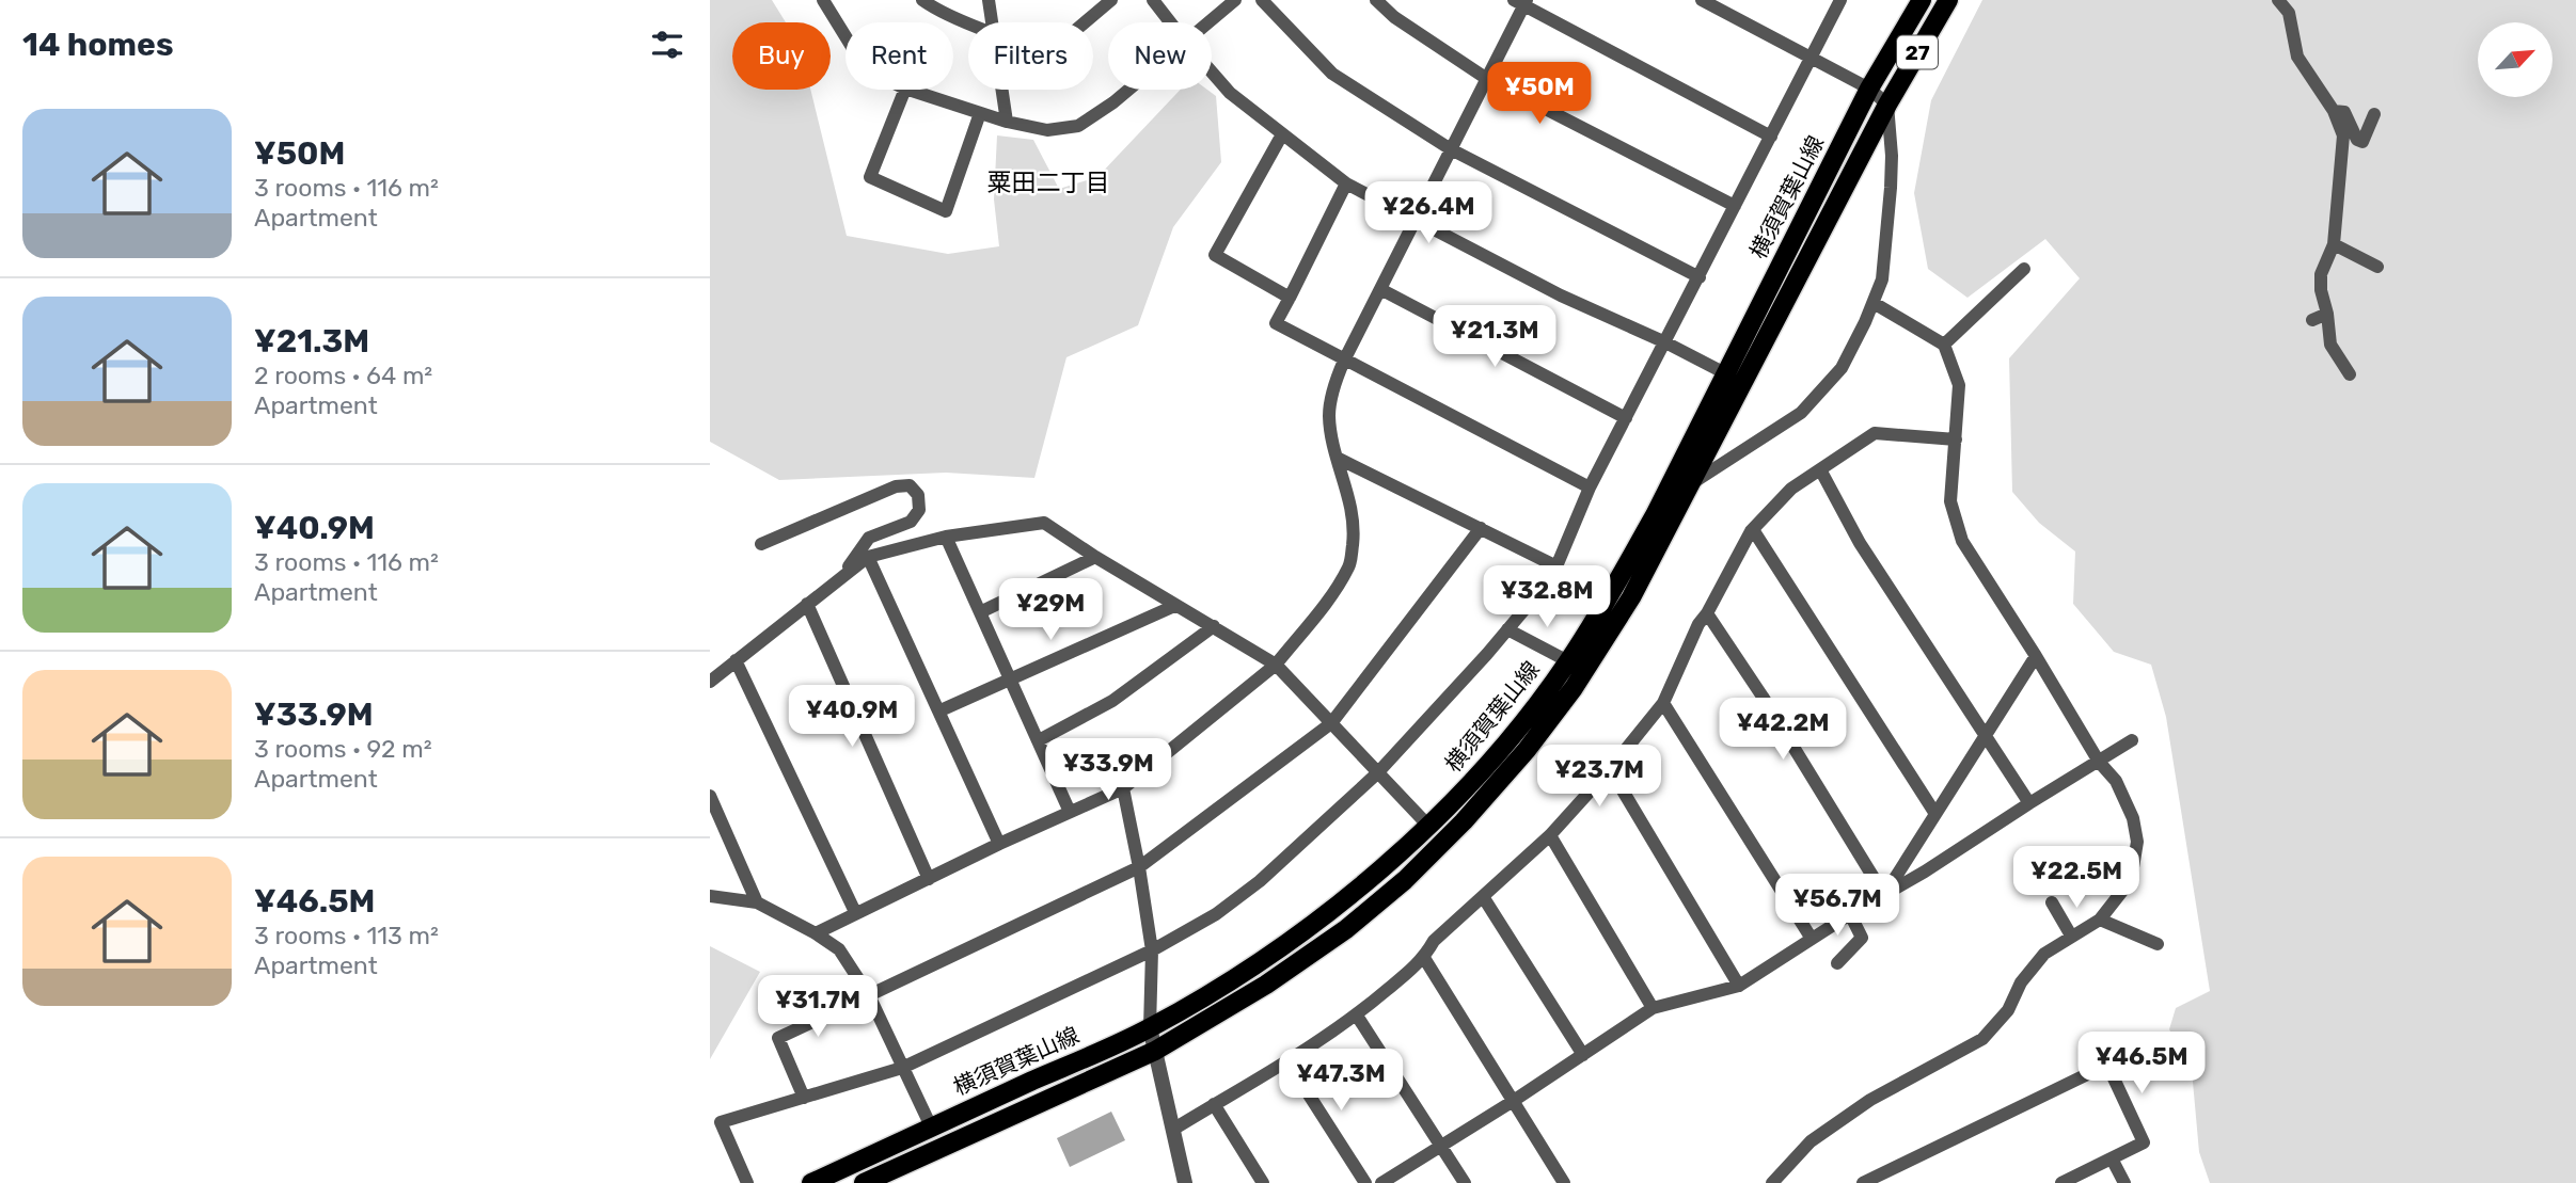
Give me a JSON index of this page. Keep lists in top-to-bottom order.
{
  "streets": {
    "main road": ["27", "横須賀葉山線"]
  },
  "districts": ["粟田二丁目"],
  "north": "top right",
  "page": {
    "heading": "14 homes",
    "chip": [
      "Buy",
      "Rent",
      "Filters",
      "New"
    ],
    "price": [
      "¥50M",
      "¥26.4M",
      "¥21.3M",
      "¥32.8M",
      "¥29M",
      "¥40.9M",
      "¥42.2M",
      "¥33.9M",
      "¥23.7M",
      "¥22.5M",
      "¥56.7M",
      "¥31.7M",
      "¥46.5M",
      "¥47.3M"
    ],
    "list": [
      {
        "name": "¥50M",
        "note": "3 rooms · 116 m² · Apartment"
      },
      {
        "name": "¥21.3M",
        "note": "2 rooms · 64 m² · Apartment"
      },
      {
        "name": "¥40.9M",
        "note": "3 rooms · 116 m² · Apartment"
      },
      {
        "name": "¥33.9M",
        "note": "3 rooms · 92 m² · Apartment"
      },
      {
        "name": "¥46.5M",
        "note": "3 rooms · 113 m² · Apartment"
      }
    ]
  }
}
